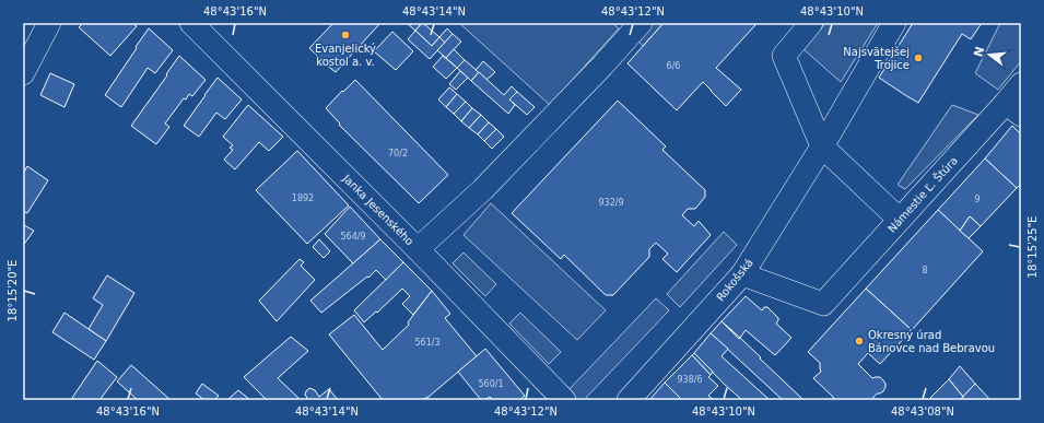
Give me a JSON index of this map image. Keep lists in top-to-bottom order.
{
  "streets": {
    "street": ["Námestie Ľ. Štúra", "Janka Jesenského", "Rokošská"]
  },
  "crossings": [
    ["Námestie Ľ. Štúra", "Rokošská"]
  ],
  "places": ["Evanjelický kostol a. v.", "Najsvätejšej Trojice", "Okresný úrad Bánovce nad Bebravou"],
  "house_numbers": [
    "6/6",
    "70/2",
    "1892",
    "9",
    "932/9",
    "564/9",
    "8",
    "561/3",
    "938/6",
    "560/1"
  ],
  "north": "left",
  "coordinates": [
    "48°43'16\"N",
    "48°43'14\"N",
    "48°43'12\"N",
    "48°43'10\"N",
    "18°15'25\"E",
    "18°15'20\"E",
    "48°43'08\"N"
  ]
}
